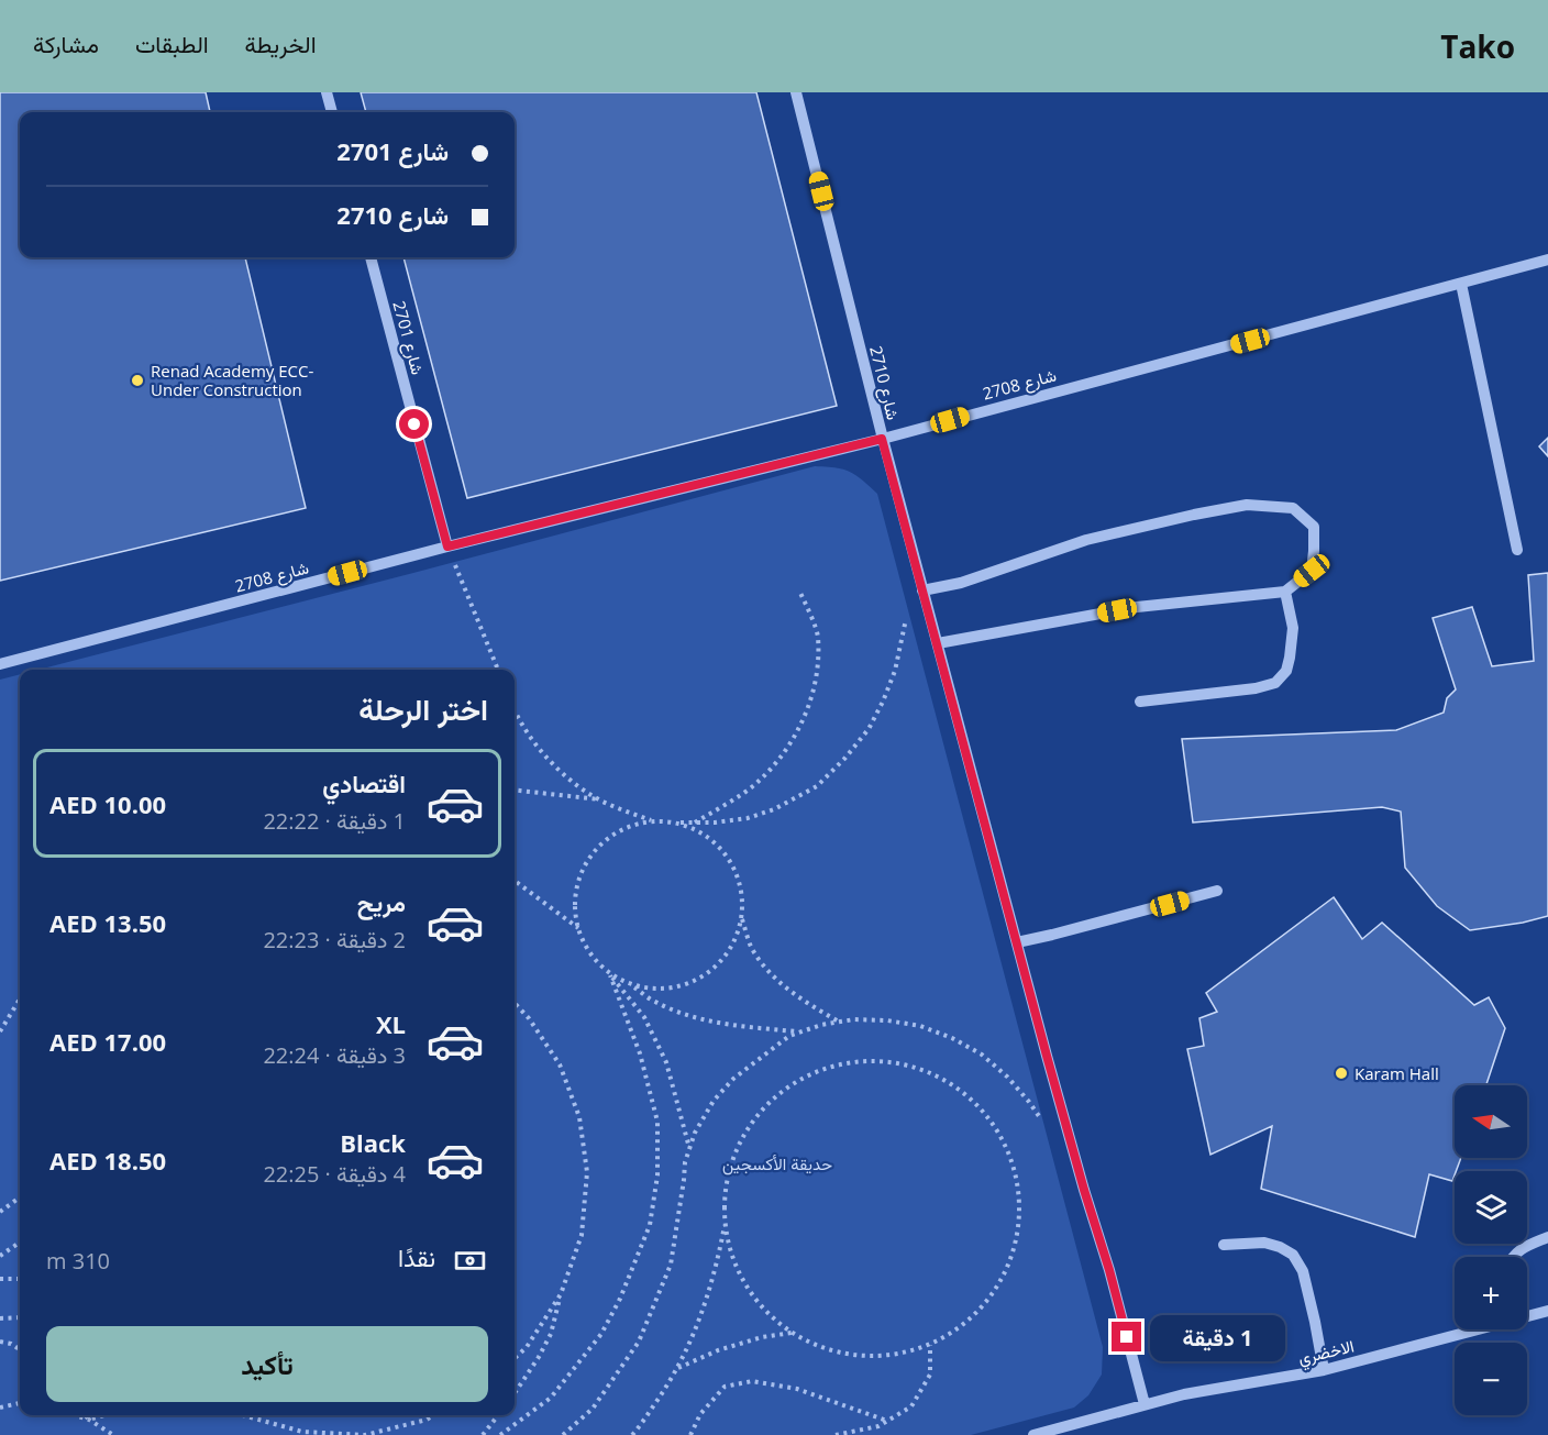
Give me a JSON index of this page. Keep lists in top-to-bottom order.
{
  "streets": {
    "street": [
      "شارع 2701",
      "شارع 2710",
      "شارع 2708",
      "الاخضري"
    ]
  },
  "crossings": [
    ["شارع 2701", "شارع 2708"],
    ["شارع 2710", "شارع 2708"],
    ["شارع 2710", "الاخضري"]
  ],
  "parks": ["حديقة الأكسجين"],
  "places": ["Renad Academy ECC- Under Construction", "Karam Hall"],
  "north": "left",
  "page": {
    "header": "Tako",
    "nav": ["الخريطة", "الطبقات", "مشاركة"],
    "banner": ["شارع 2701", "شارع 2710"],
    "heading": "اختر الرحلة",
    "list": [
      {
        "name": "اقتصادي",
        "note": "1 دقيقة · 22:22",
        "value": "AED 10.00"
      },
      {
        "name": "مريح",
        "note": "2 دقيقة · 22:23",
        "value": "AED 13.50"
      },
      {
        "name": "XL",
        "note": "3 دقيقة · 22:24",
        "value": "AED 17.00"
      },
      {
        "name": "Black",
        "note": "4 دقيقة · 22:25",
        "value": "AED 18.50"
      }
    ],
    "map_buttons": ["+", "−"],
    "pay": ["نقدًا", "310 m"],
    "buttons": "تأكيد",
    "bubble": "1 دقيقة"
  }
}
